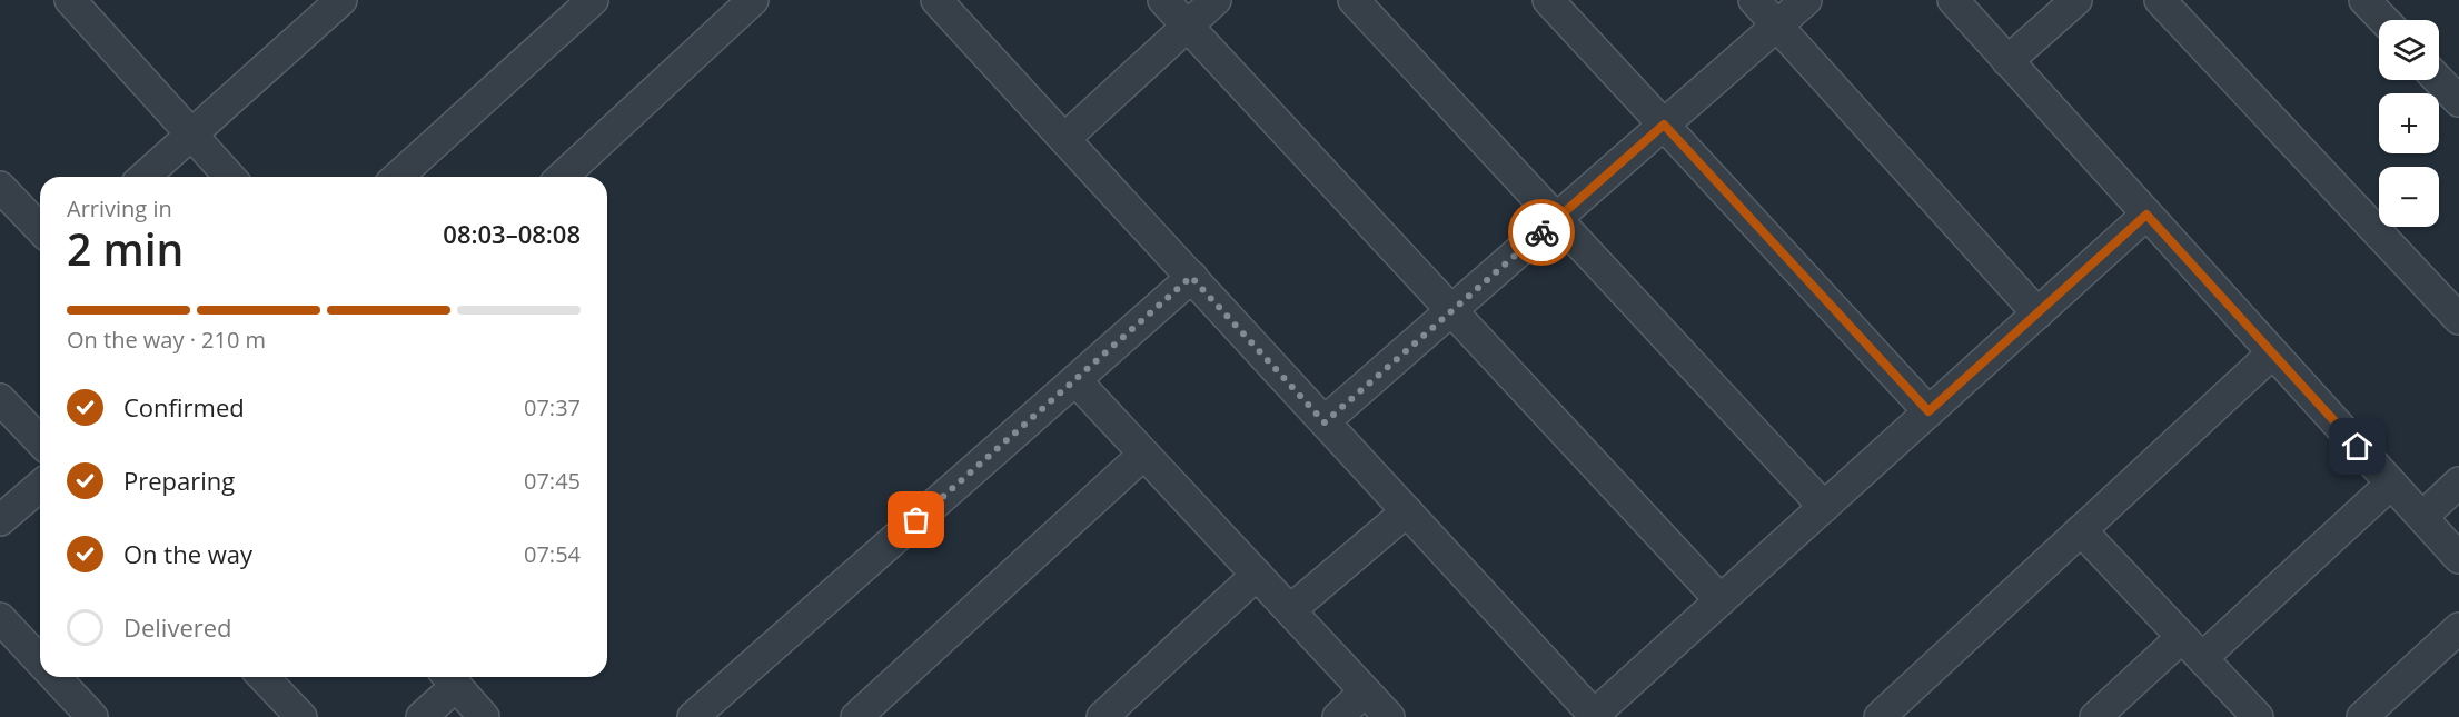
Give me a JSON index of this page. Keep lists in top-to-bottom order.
{
  "page": {
    "map_buttons": ["+", "−"],
    "heading": ["2 min", "Arriving in", "08:03–08:08"],
    "bar": "On the way · 210 m",
    "list": [
      ["Confirmed", "07:37"],
      ["Preparing", "07:45"],
      ["On the way", "07:54"],
      "Delivered"
    ]
  }
}
